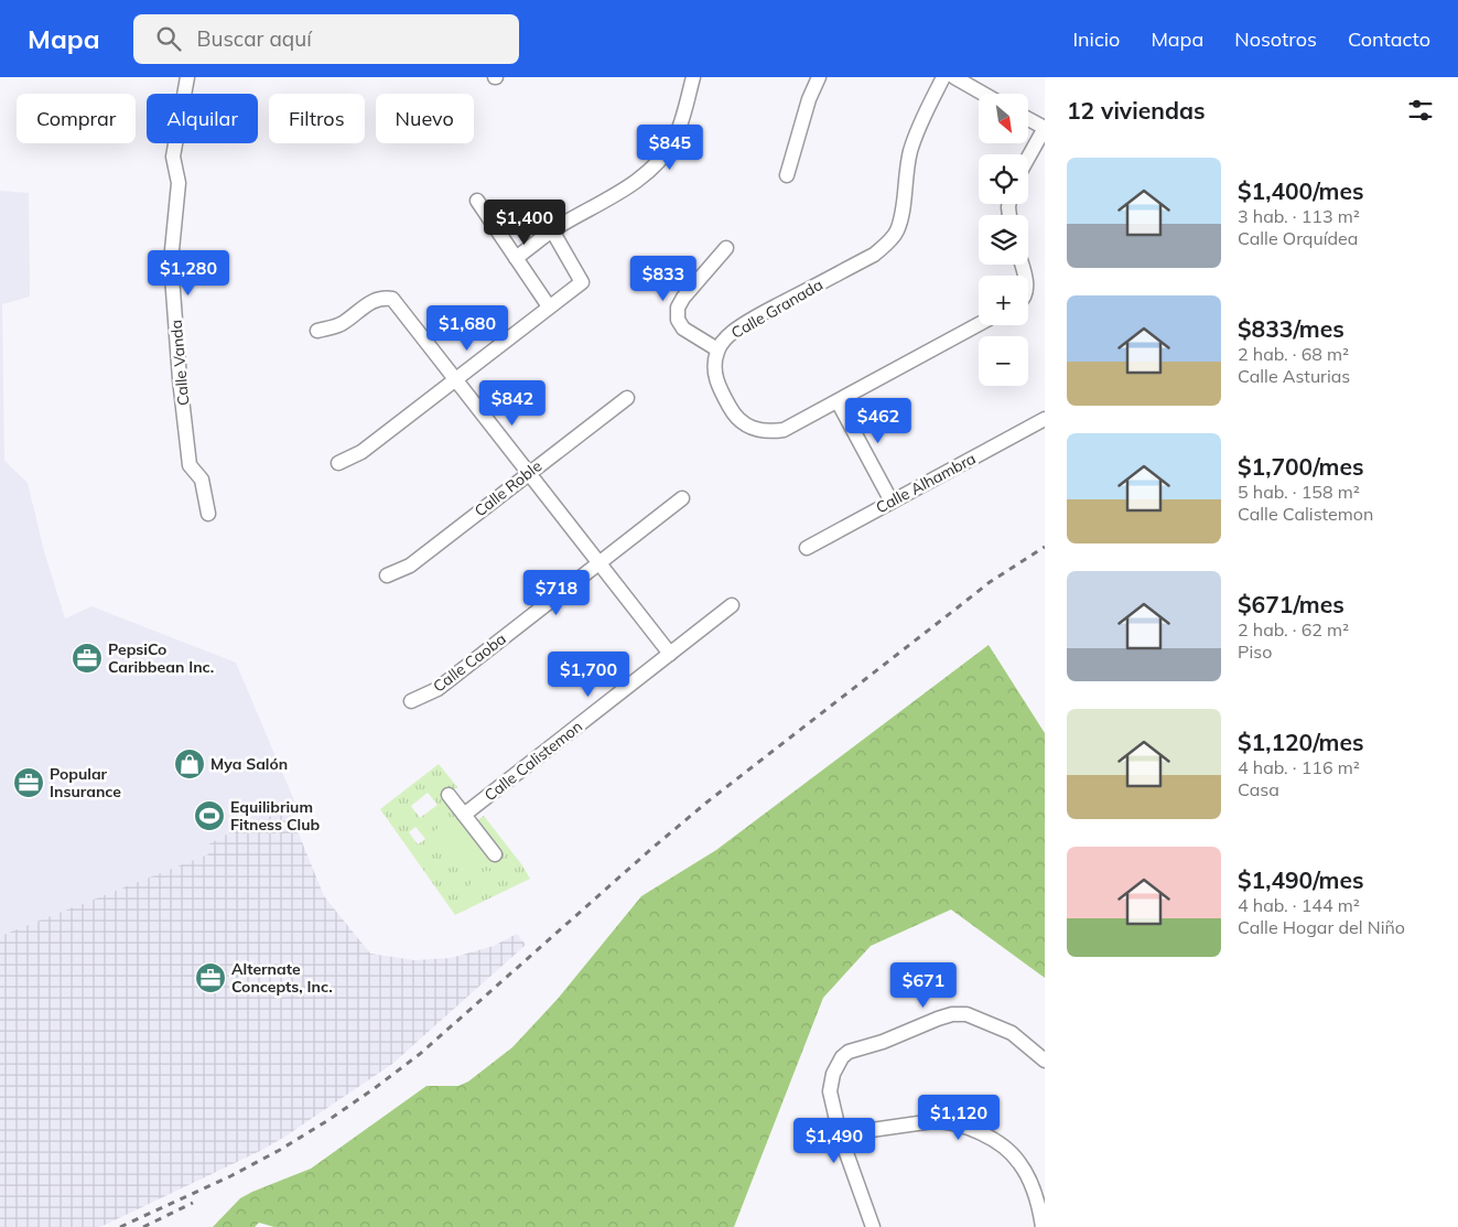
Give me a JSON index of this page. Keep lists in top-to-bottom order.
{
  "streets": {
    "street": [
      "Calle Granada",
      "Calle Vanda",
      "Calle Alhambra",
      "Calle Roble",
      "Calle Caoba",
      "Calle Calistemon"
    ]
  },
  "places": {
    "office": ["PepsiCo Caribbean Inc.", "Popular Insurance", "Alternate Concepts, Inc."],
    "shop": ["Mya Salón"],
    "sports": ["Equilibrium Fitness Club"]
  },
  "north": "bottom right",
  "page": {
    "header": "Mapa",
    "search": "Buscar aquí",
    "nav": [
      "Inicio",
      "Mapa",
      "Nosotros",
      "Contacto"
    ],
    "heading": "12 viviendas",
    "map_buttons": ["+", "−"],
    "chip": [
      "Comprar",
      "Alquilar",
      "Filtros",
      "Nuevo"
    ],
    "price": [
      "$845",
      "$1,400",
      "$1,280",
      "$833",
      "$1,680",
      "$842",
      "$462",
      "$718",
      "$1,700",
      "$671",
      "$1,120",
      "$1,490"
    ],
    "list": [
      {
        "name": "$1,400/mes",
        "note": "3 hab. · 113 m² · Calle Orquídea"
      },
      {
        "name": "$833/mes",
        "note": "2 hab. · 68 m² · Calle Asturias"
      },
      {
        "name": "$1,700/mes",
        "note": "5 hab. · 158 m² · Calle Calistemon"
      },
      {
        "name": "$671/mes",
        "note": "2 hab. · 62 m² · Piso"
      },
      {
        "name": "$1,120/mes",
        "note": "4 hab. · 116 m² · Casa"
      },
      {
        "name": "$1,490/mes",
        "note": "4 hab. · 144 m² · Calle Hogar del Niño"
      }
    ]
  }
}
